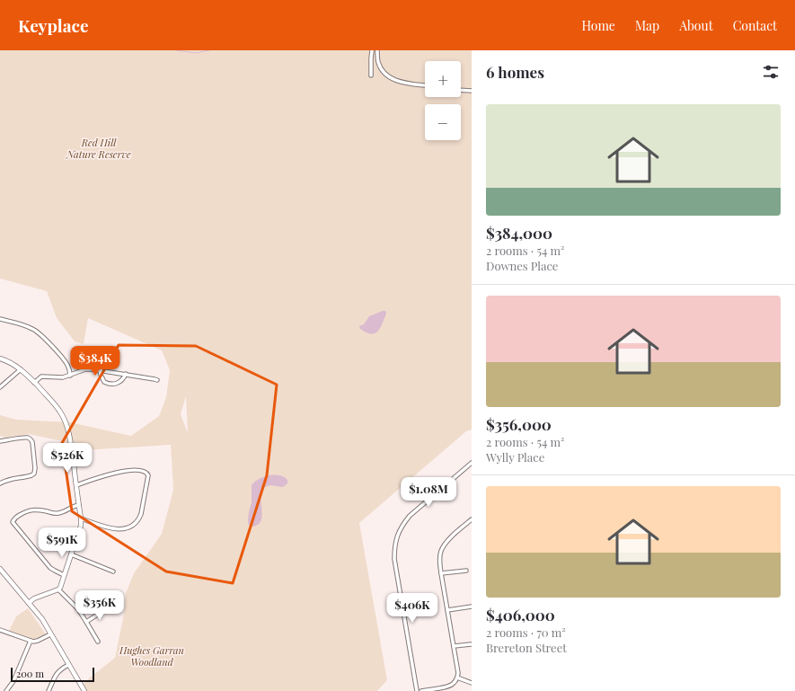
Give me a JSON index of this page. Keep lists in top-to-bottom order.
{
  "parks": ["Red Hill Nature Reserve", "Hughes Garran Woodland"],
  "scale_bar": "200 m",
  "page": {
    "header": "Keyplace",
    "nav": [
      "Home",
      "Map",
      "About",
      "Contact"
    ],
    "heading": "6 homes",
    "map_buttons": ["+", "−"],
    "list": [
      {
        "name": "$384,000",
        "note": "2 rooms · 54 m² · Downes Place"
      },
      {
        "name": "$356,000",
        "note": "2 rooms · 54 m² · Wylly Place"
      },
      {
        "name": "$406,000",
        "note": "2 rooms · 70 m² · Brereton Street"
      }
    ],
    "price": [
      "$384K",
      "$526K",
      "$1.08M",
      "$591K",
      "$356K",
      "$406K"
    ],
    "scale": "200 m"
  }
}
